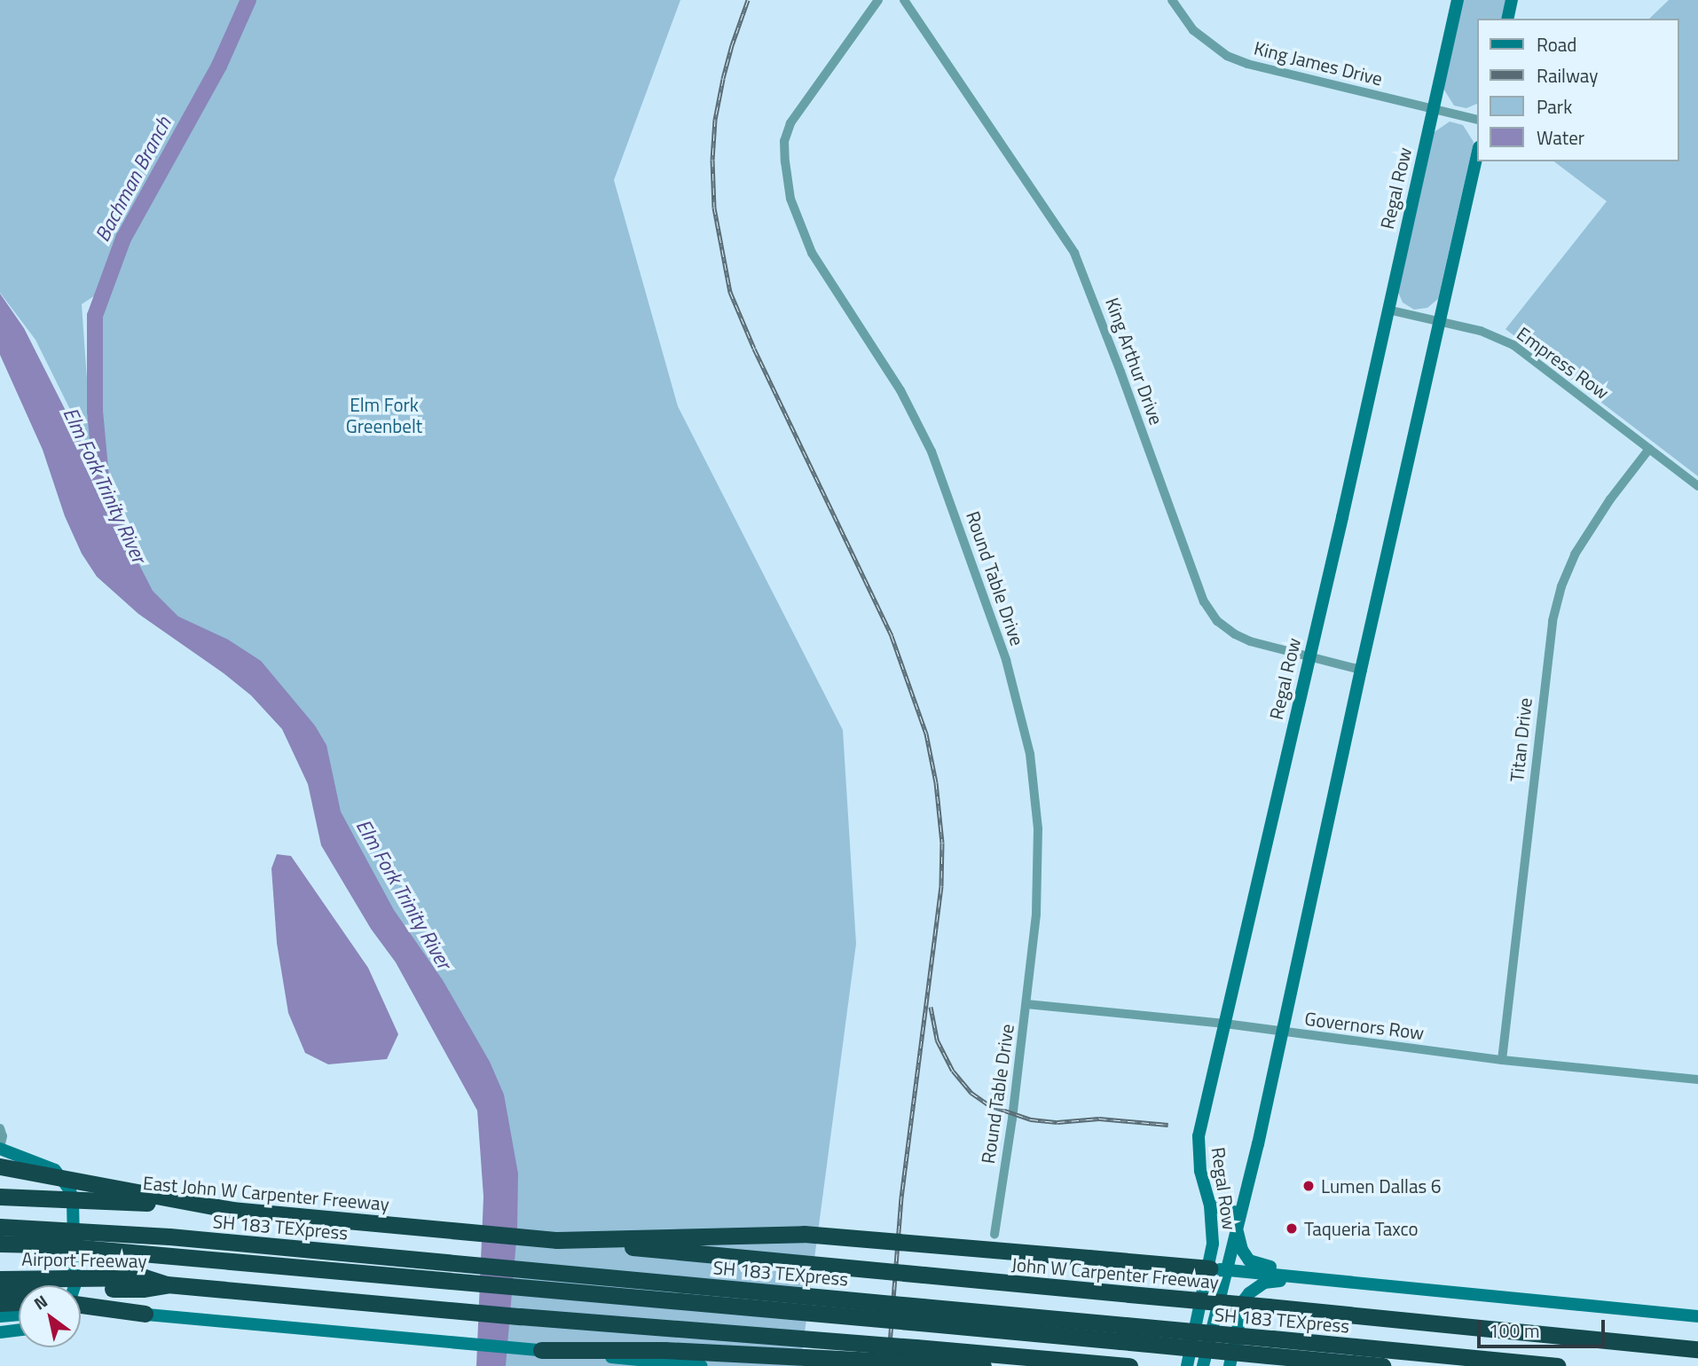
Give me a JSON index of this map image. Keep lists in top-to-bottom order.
{
  "streets": {
    "highway": [
      "East John W Carpenter Freeway",
      "SH 183 TEXpress",
      "Airport Freeway",
      "John W Carpenter Freeway"
    ],
    "main road": ["Regal Row"],
    "street": [
      "King James Drive",
      "King Arthur Drive",
      "Empress Row",
      "Round Table Drive",
      "Titan Drive",
      "Governors Row"
    ]
  },
  "crossings": [
    ["King James Drive", "Regal Row"],
    ["Regal Row", "King Arthur Drive"],
    ["Regal Row", "Empress Row"],
    ["Regal Row", "Governors Row"],
    ["Regal Row", "John W Carpenter Freeway"],
    ["Empress Row", "Titan Drive"],
    ["Round Table Drive", "Governors Row"],
    ["Titan Drive", "Governors Row"],
    ["East John W Carpenter Freeway", "John W Carpenter Freeway"]
  ],
  "water": ["Bachman Branch", "Elm Fork Trinity River"],
  "parks": ["Elm Fork Greenbelt"],
  "places": ["Lumen Dallas 6", "Taqueria Taxco"],
  "legend": [
    "Road",
    "Railway",
    "Park",
    "Water"
  ],
  "scale_bar": "100 m",
  "north": "top left"
}
